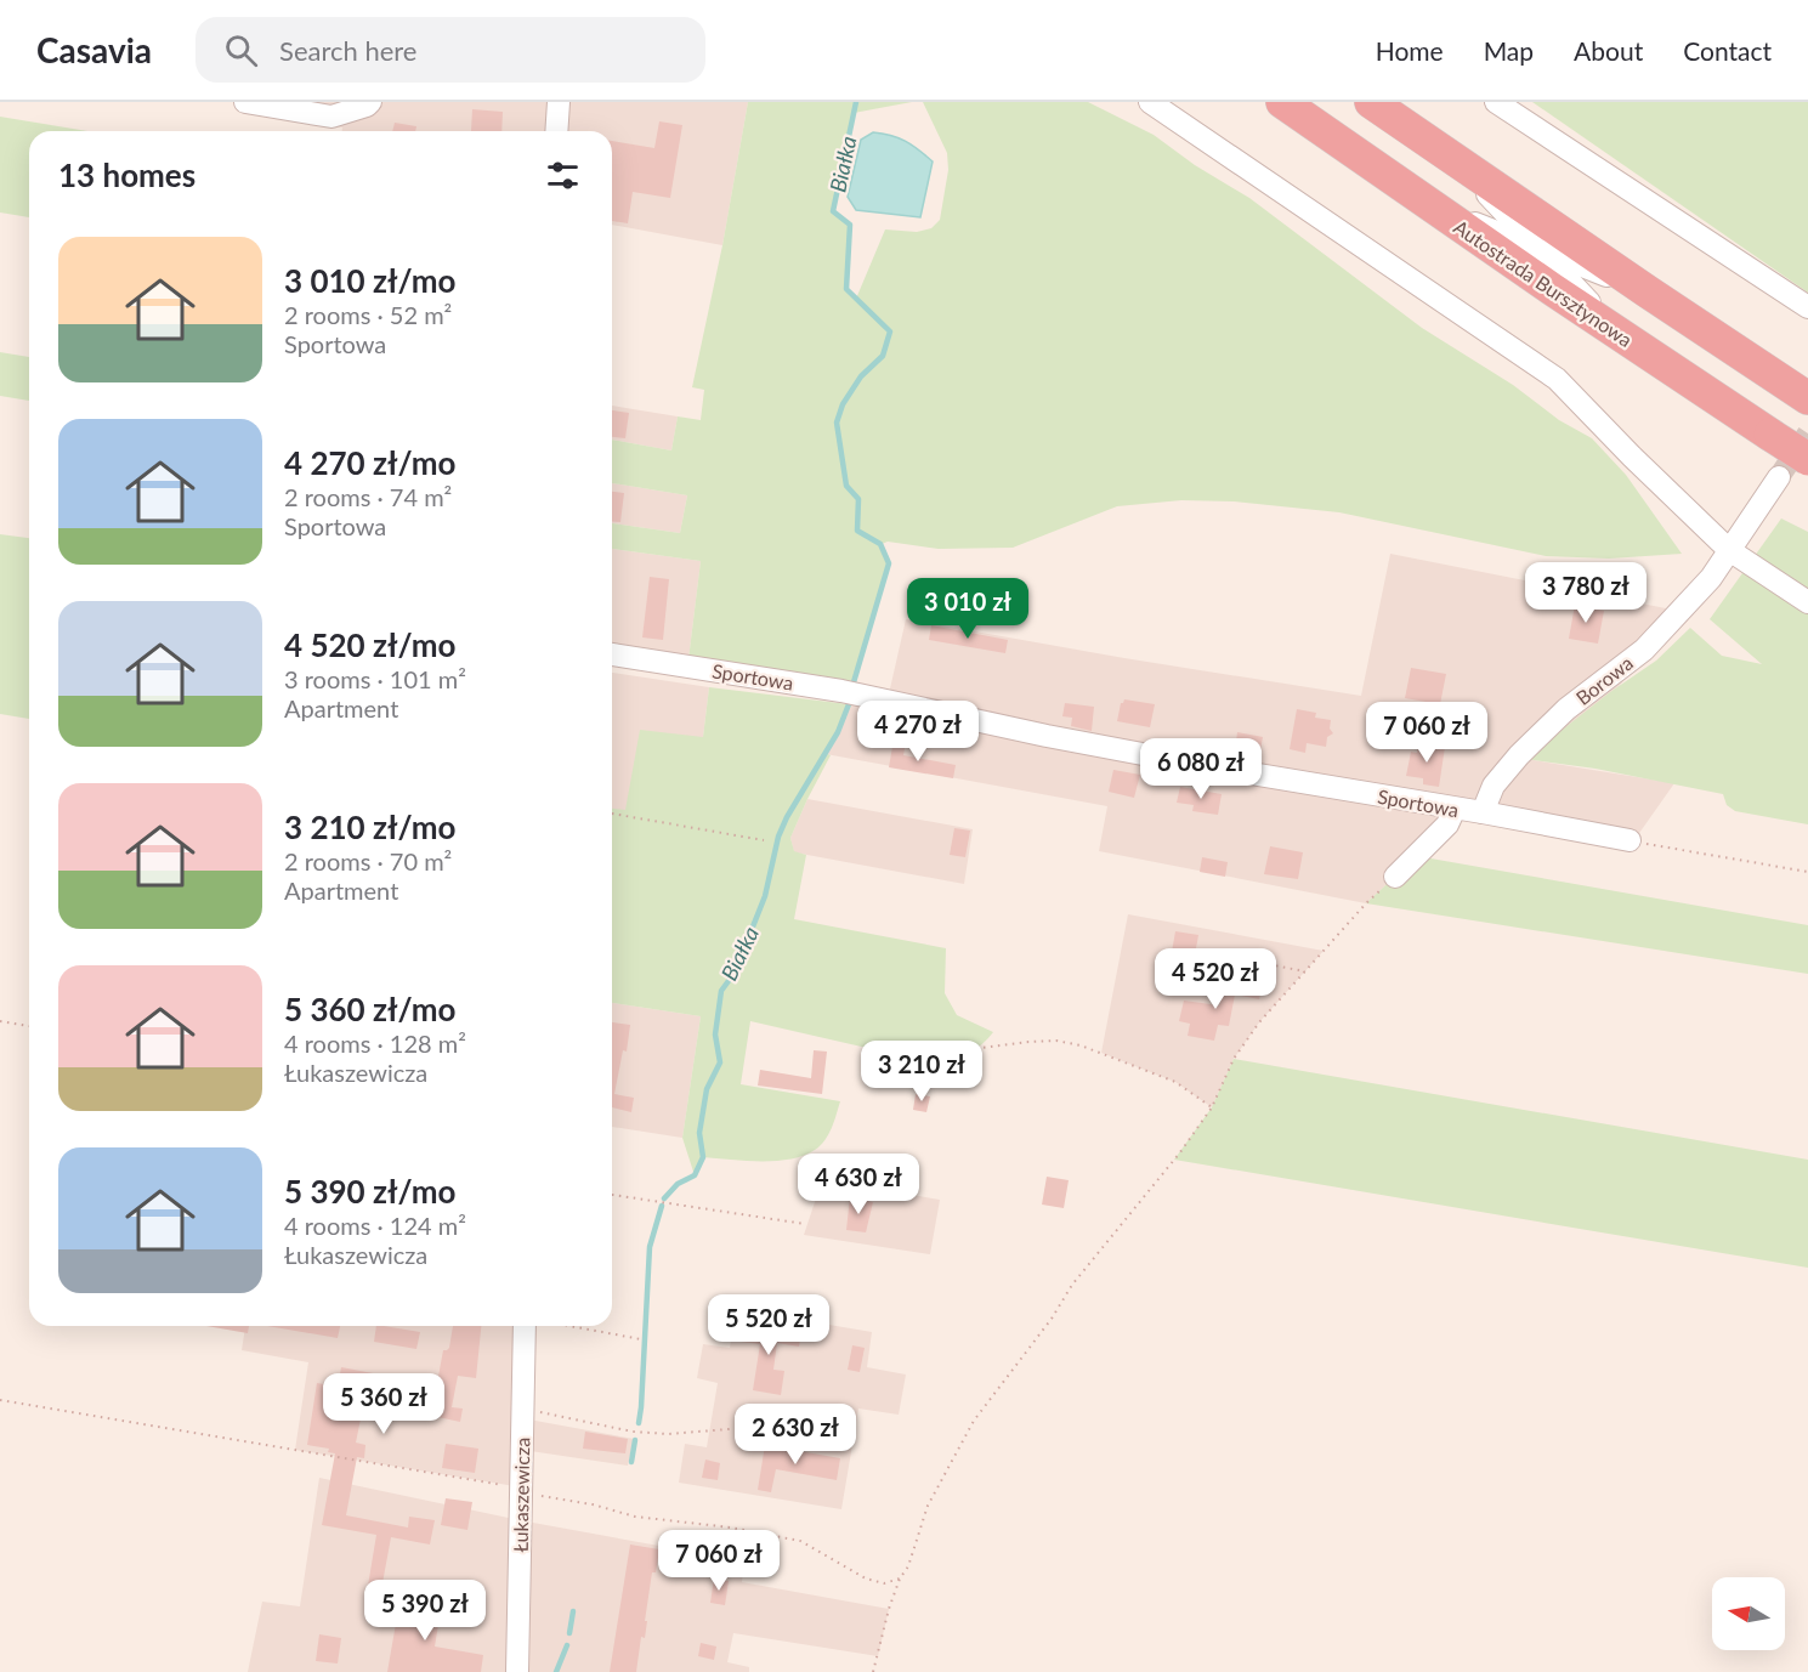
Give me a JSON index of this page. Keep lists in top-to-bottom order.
{
  "streets": {
    "highway": ["Autostrada Bursztynowa"],
    "street": ["Sportowa", "Borowa", "Łukaszewicza"]
  },
  "crossings": [
    ["Sportowa", "Borowa"]
  ],
  "water": ["Białka"],
  "north": "left",
  "page": {
    "header": "Casavia",
    "search": "Search here",
    "nav": [
      "Home",
      "Map",
      "About",
      "Contact"
    ],
    "heading": "13 homes",
    "list": [
      {
        "name": "3 010 zł/mo",
        "note": "2 rooms · 52 m² · Sportowa"
      },
      {
        "name": "4 270 zł/mo",
        "note": "2 rooms · 74 m² · Sportowa"
      },
      {
        "name": "4 520 zł/mo",
        "note": "3 rooms · 101 m² · Apartment"
      },
      {
        "name": "3 210 zł/mo",
        "note": "2 rooms · 70 m² · Apartment"
      },
      {
        "name": "5 360 zł/mo",
        "note": "4 rooms · 128 m² · Łukaszewicza"
      },
      {
        "name": "5 390 zł/mo",
        "note": "4 rooms · 124 m² · Łukaszewicza"
      }
    ],
    "price": [
      "3 780 zł",
      "3 010 zł",
      "4 270 zł",
      "7 060 zł",
      "6 080 zł",
      "4 520 zł",
      "3 210 zł",
      "4 630 zł",
      "5 520 zł",
      "5 360 zł",
      "2 630 zł",
      "7 060 zł",
      "5 390 zł"
    ]
  }
}
